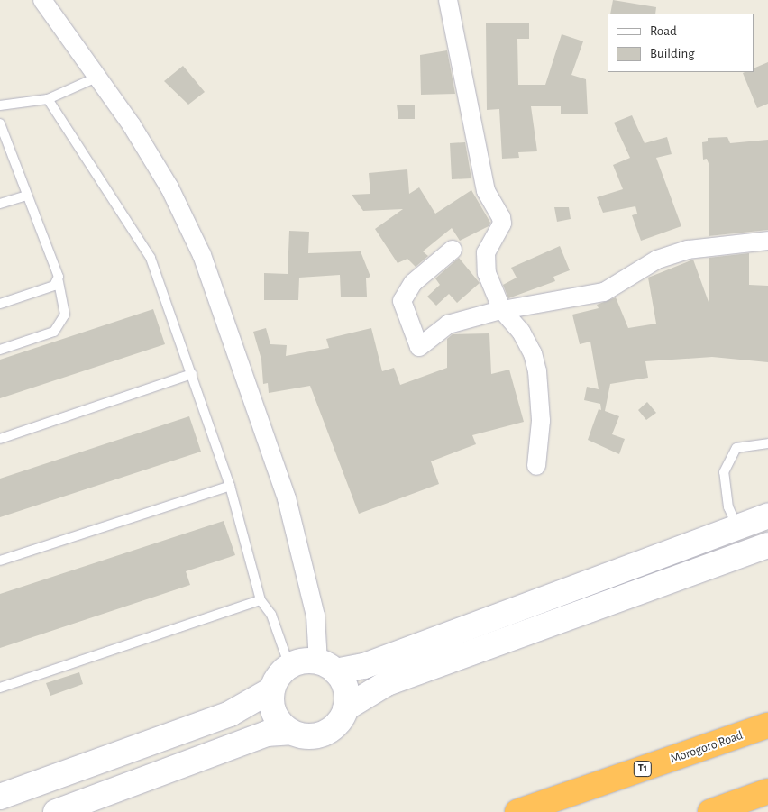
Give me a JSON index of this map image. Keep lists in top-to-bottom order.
{
  "streets": {
    "highway": ["Morogoro Road", "T1"]
  },
  "legend": ["Road", "Building"]
}
